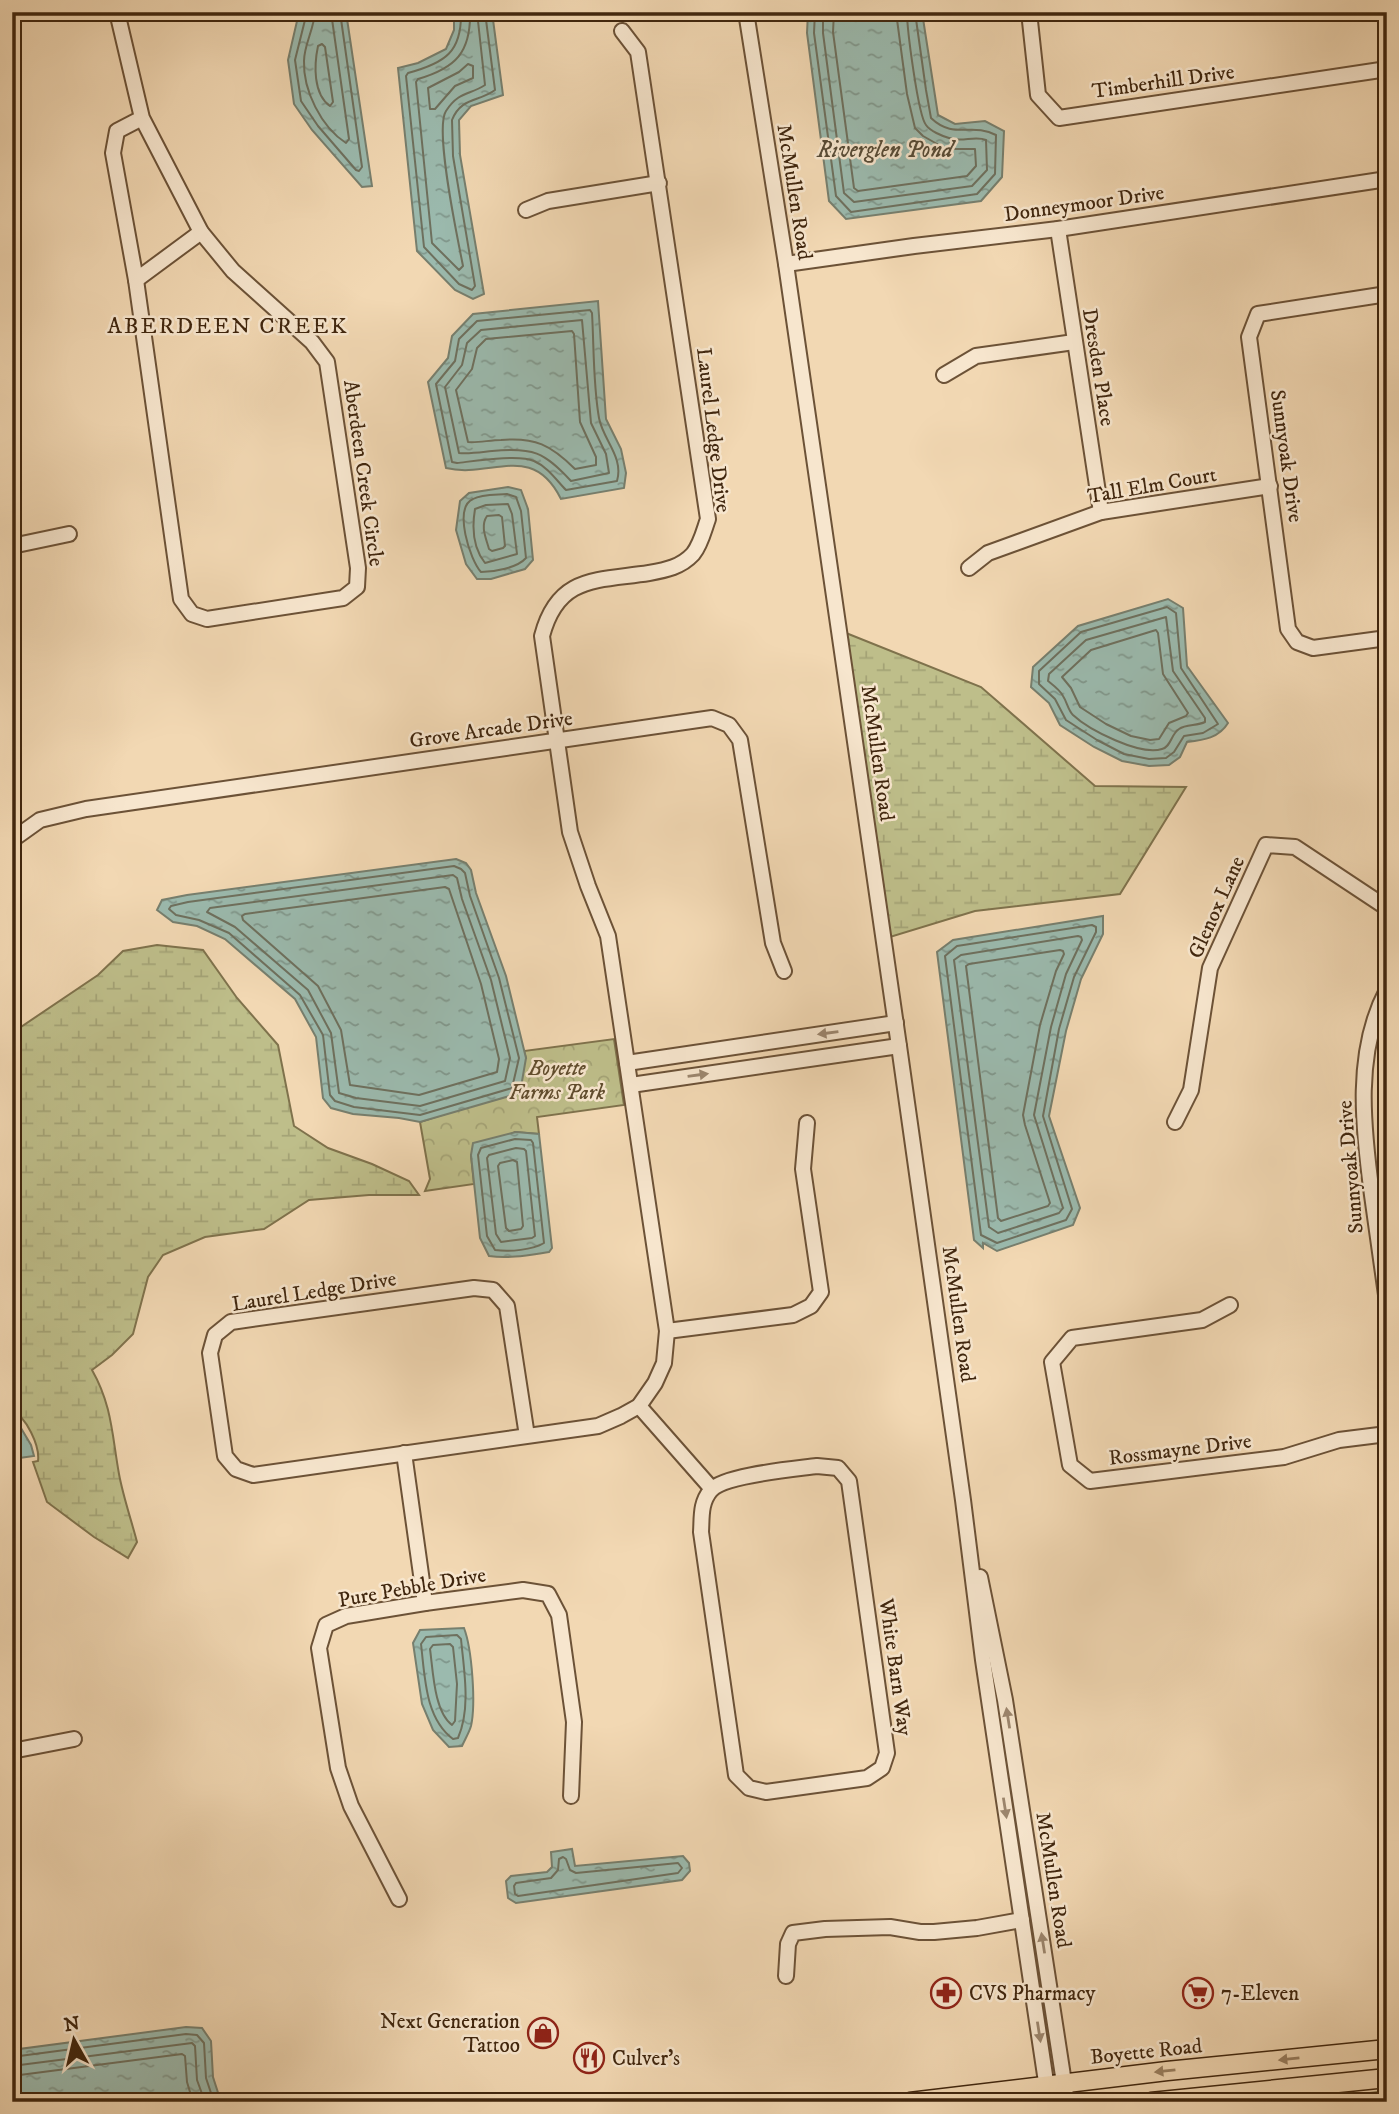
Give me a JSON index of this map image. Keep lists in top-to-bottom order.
{
  "streets": {
    "main road": ["Boyette Road"],
    "street": [
      "Timberhill Drive",
      "McMullen Road",
      "Donneymoor Drive",
      "Dresden Place",
      "Laurel Ledge Drive",
      "Sunnyoak Drive",
      "Aberdeen Creek Circle",
      "Tall Elm Court",
      "Grove Arcade Drive",
      "Glenox Lane",
      "Rossmayne Drive",
      "Pure Pebble Drive",
      "White Barn Way"
    ]
  },
  "crossings": [
    ["McMullen Road", "Donneymoor Drive"],
    ["McMullen Road", "Boyette Road"],
    ["Donneymoor Drive", "Dresden Place"],
    ["Dresden Place", "Tall Elm Court"],
    ["Laurel Ledge Drive", "Grove Arcade Drive"],
    ["Sunnyoak Drive", "Tall Elm Court"]
  ],
  "districts": ["ABERDEEN CREEK"],
  "water": ["Riverglen Pond"],
  "parks": ["Boyette Farms Park"],
  "places": {
    "pharmacy": ["CVS Pharmacy"],
    "supermarket": ["7-Eleven"],
    "shop": ["Next Generation Tattoo"],
    "restaurant": ["Culver's"]
  },
  "north": "top"
}
